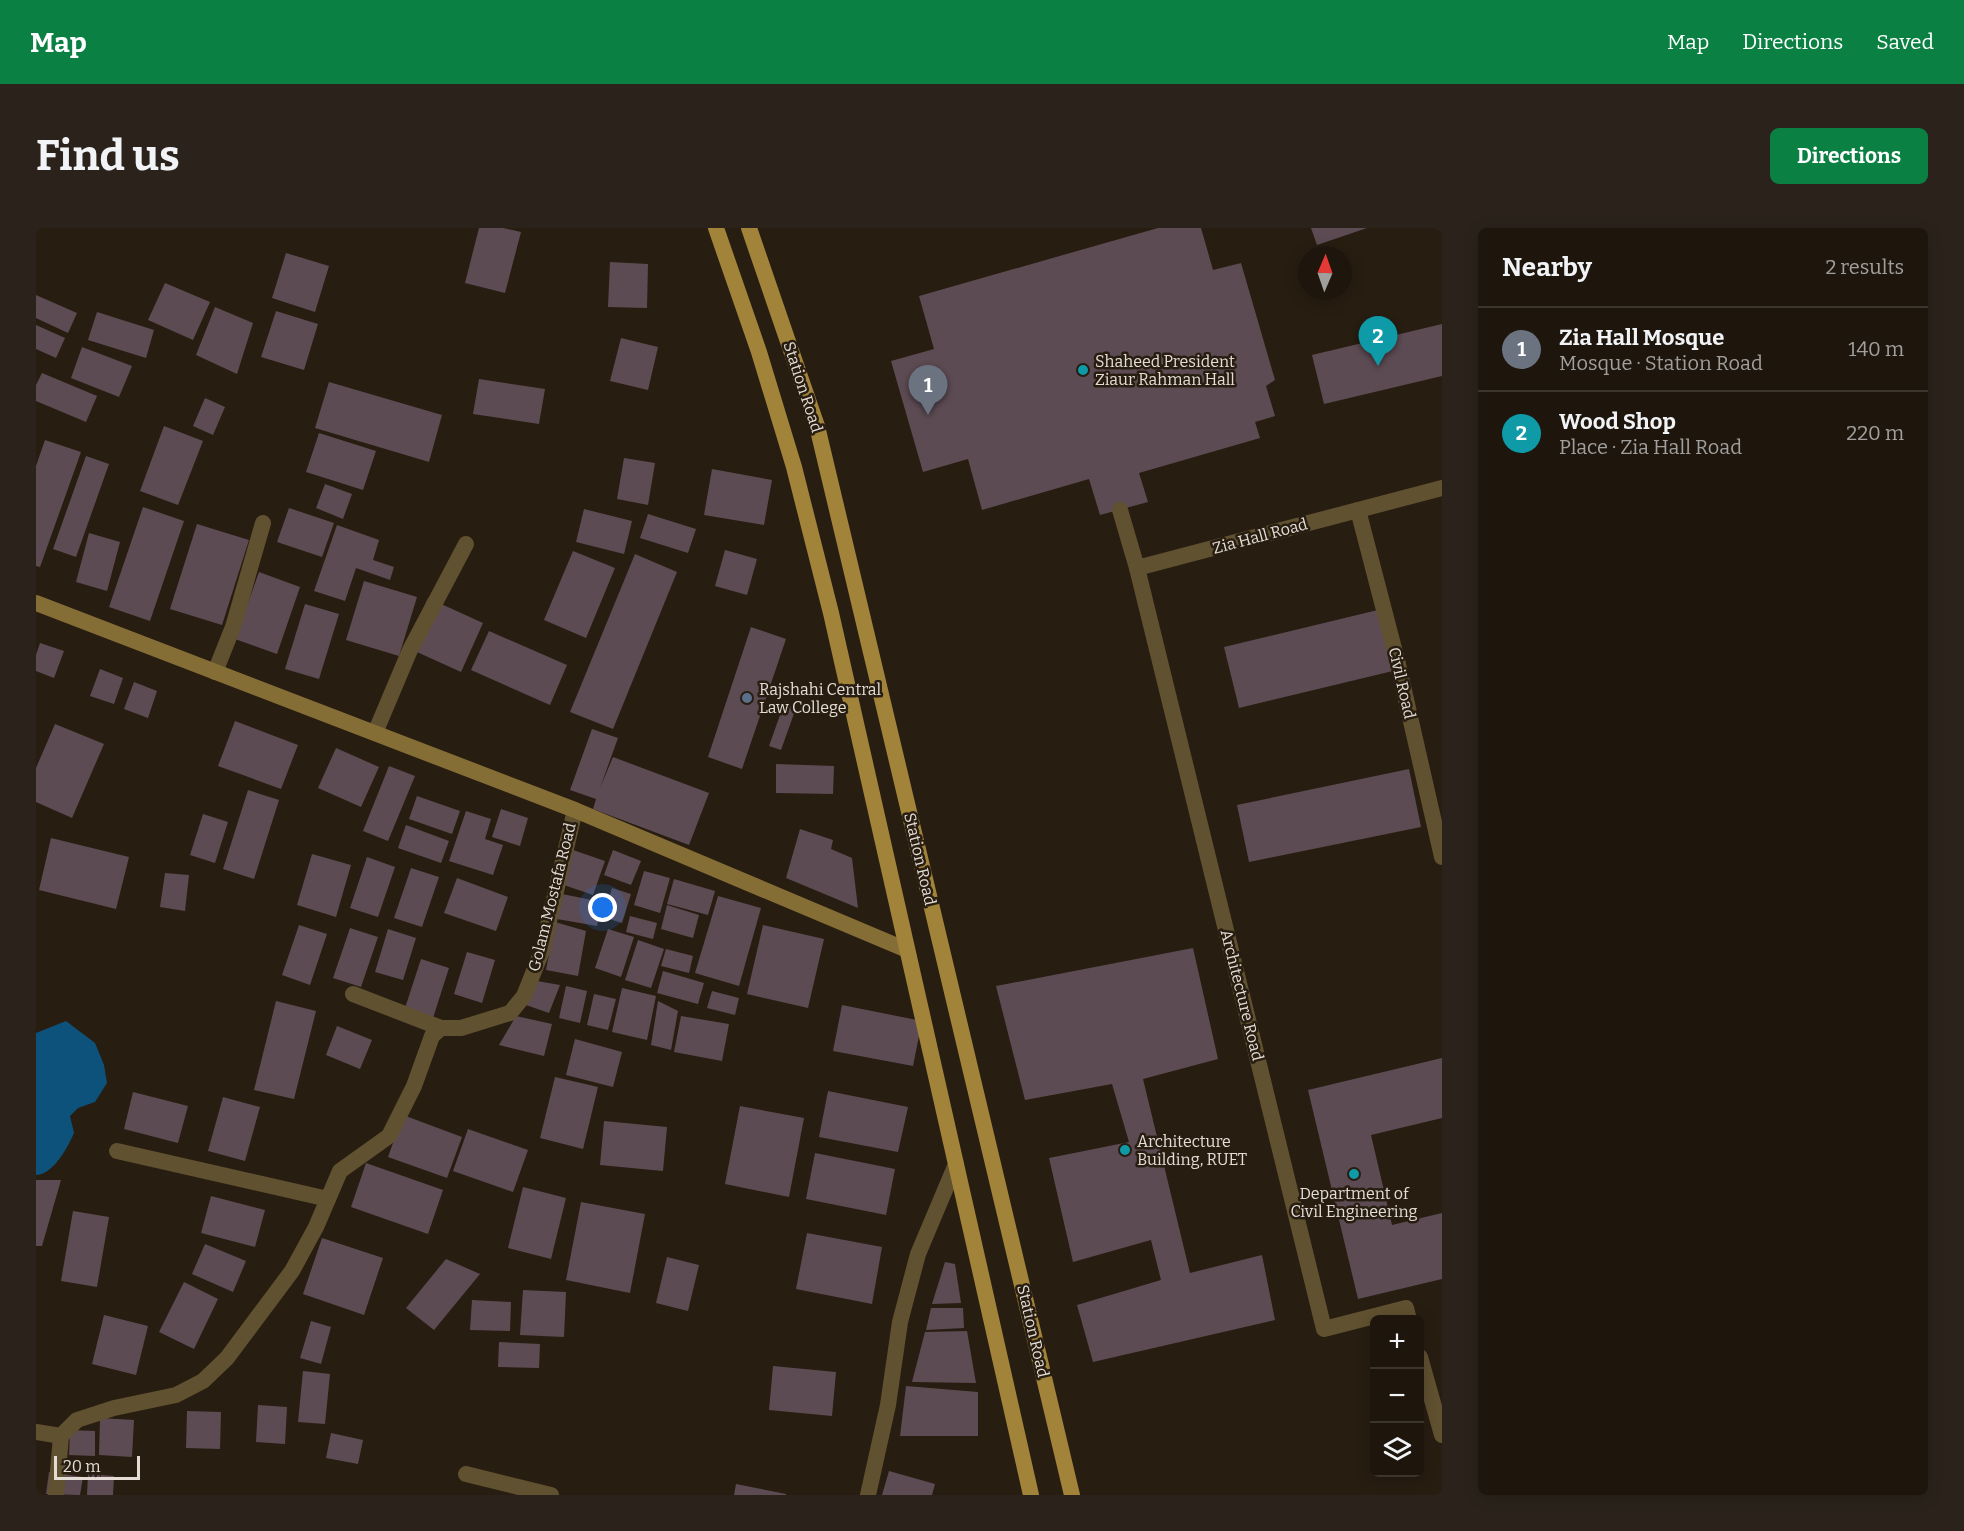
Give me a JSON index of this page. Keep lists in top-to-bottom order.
{
  "streets": {
    "main road": ["Station Road"],
    "street": [
      "Zia Hall Road",
      "Civil Road",
      "Golam Mostafa Road",
      "Architecture Road"
    ]
  },
  "crossings": [
    ["Zia Hall Road", "Civil Road"],
    ["Zia Hall Road", "Architecture Road"]
  ],
  "places": [
    "Shaheed President Ziaur Rahman Hall",
    "Rajshahi Central Law College",
    "Architecture Building, RUET",
    "Department of Civil Engineering"
  ],
  "scale_bar": "20 m",
  "north": "top",
  "page": {
    "header": "Map",
    "nav": ["Map", "Directions", "Saved"],
    "buttons": "Directions",
    "title": "Find us",
    "heading": ["Nearby", "2 results"],
    "list": [
      {
        "mark": "1",
        "name": "Zia Hall Mosque",
        "note": "Mosque · Station Road",
        "value": "140 m"
      },
      {
        "mark": "2",
        "name": "Wood Shop",
        "note": "Place · Zia Hall Road",
        "value": "220 m"
      }
    ],
    "pins": ["2", "1"],
    "map_buttons": ["+", "−"],
    "scale": "20 m"
  }
}
